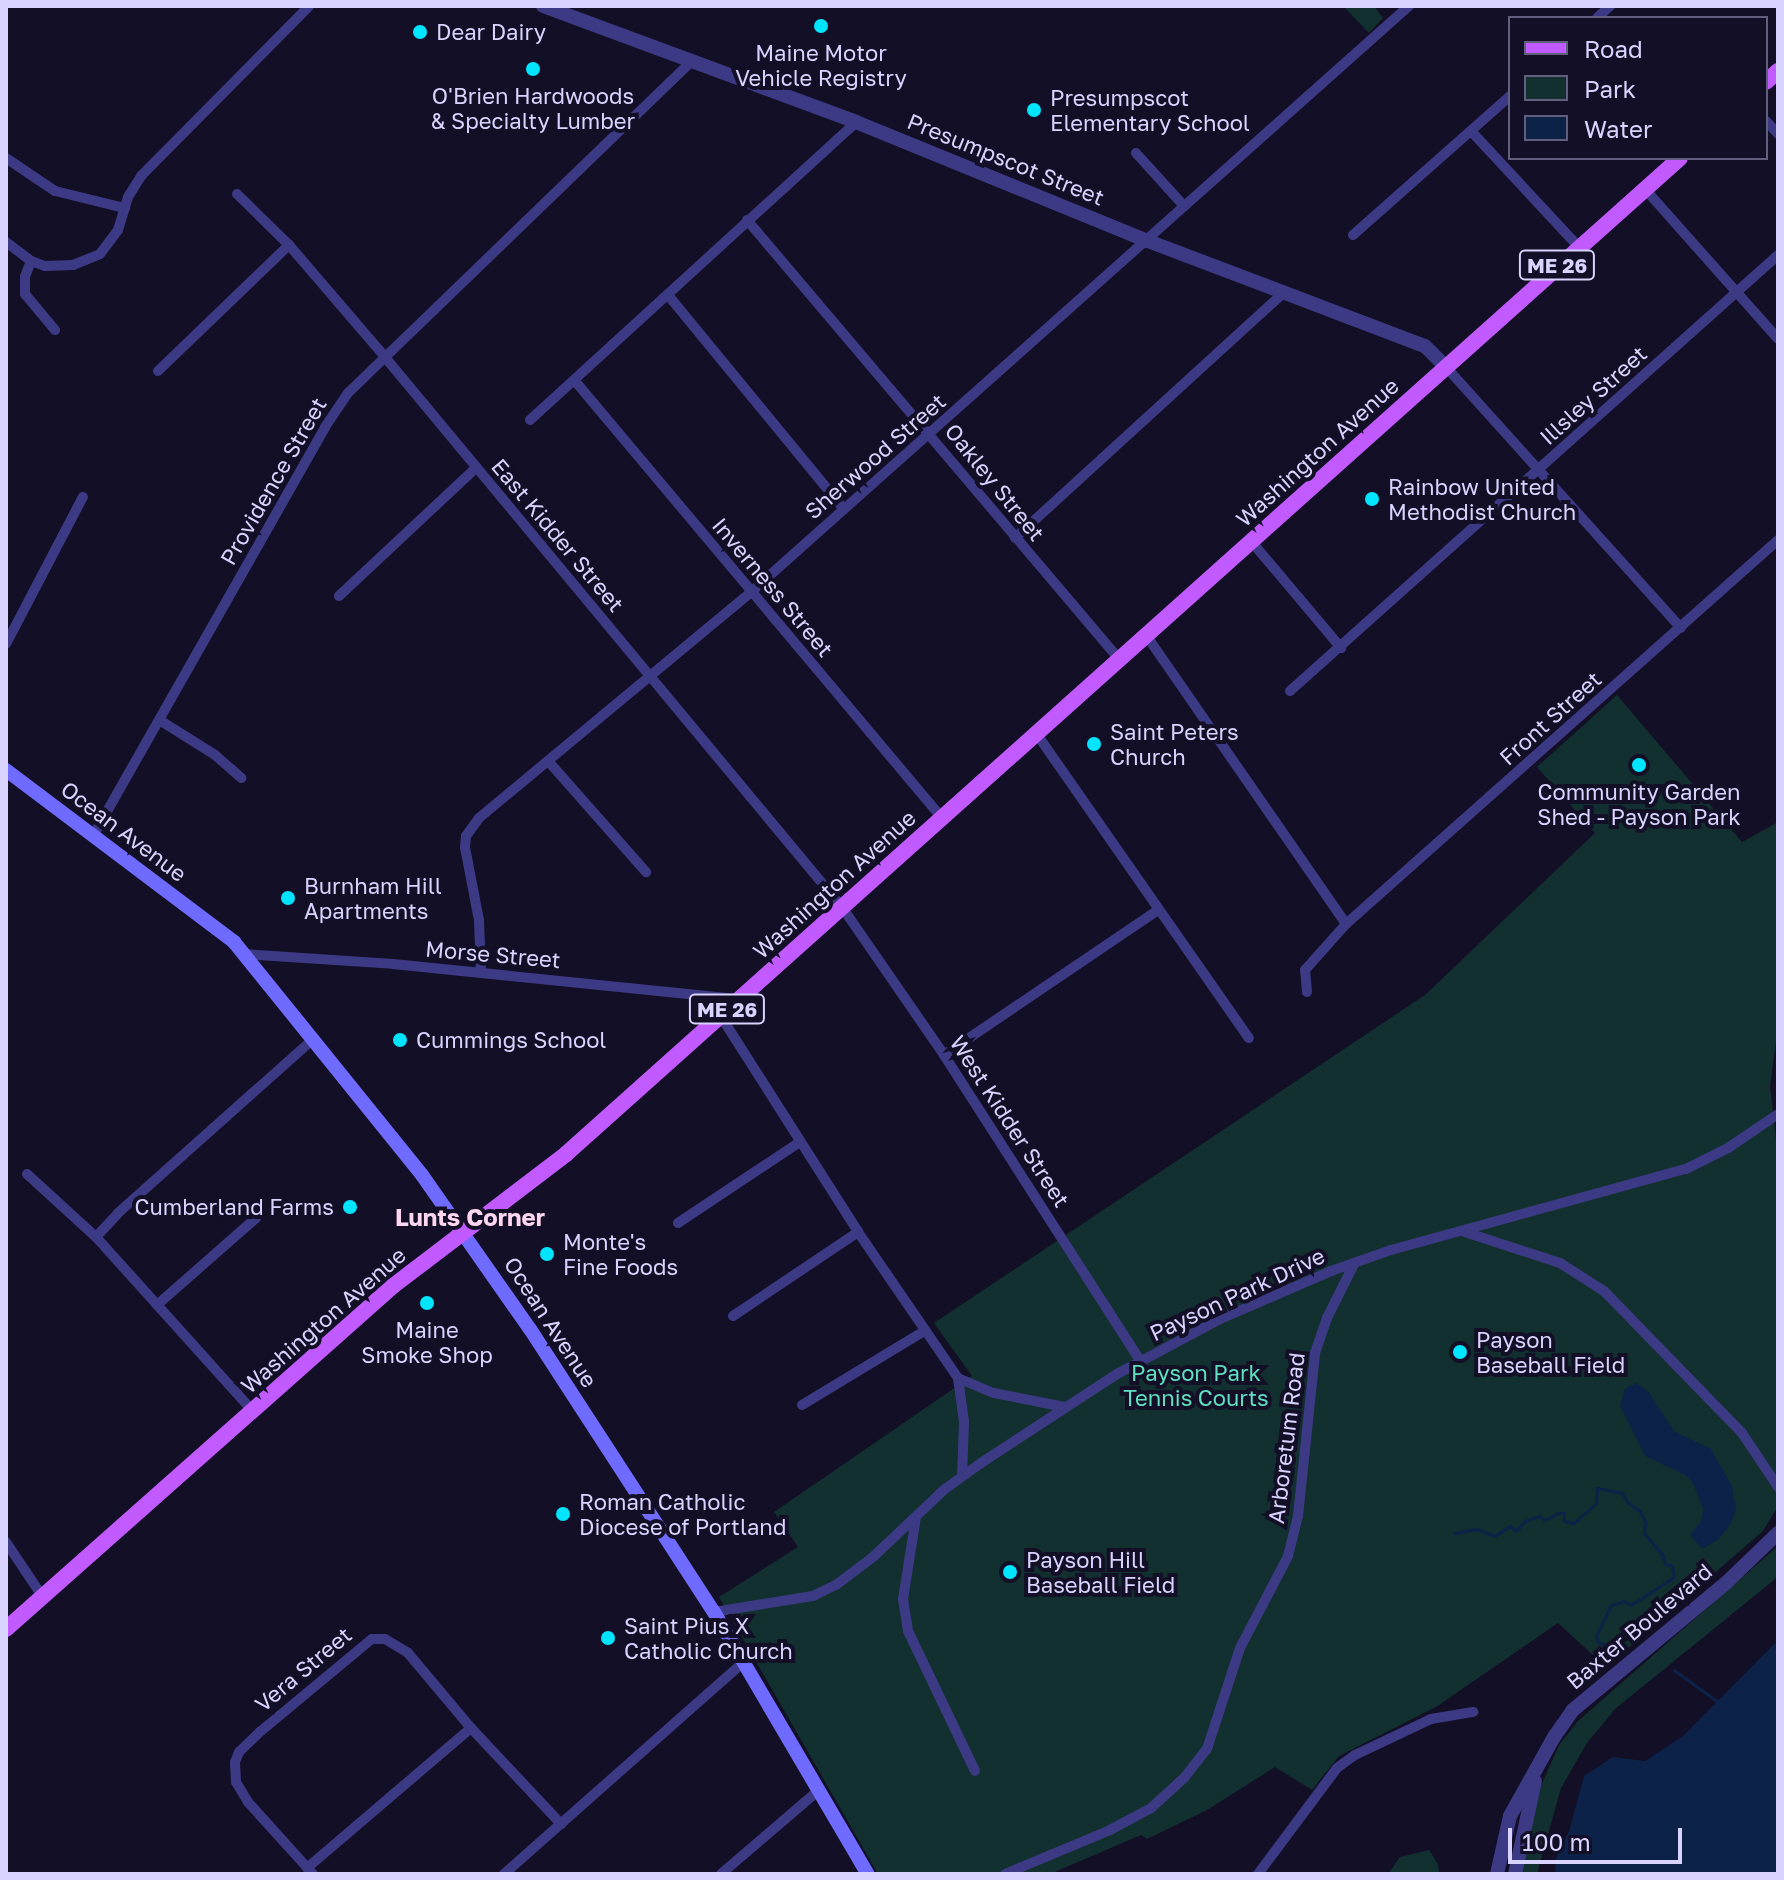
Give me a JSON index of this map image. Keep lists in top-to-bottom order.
{
  "streets": {
    "main road": ["ME 26", "Washington Avenue", "Ocean Avenue"],
    "street": [
      "Presumpscot Street",
      "Illsley Street",
      "Sherwood Street",
      "Providence Street",
      "Oakley Street",
      "East Kidder Street",
      "Inverness Street",
      "Front Street",
      "Morse Street",
      "West Kidder Street",
      "Payson Park Drive",
      "Arboretum Road",
      "Baxter Boulevard",
      "Vera Street"
    ]
  },
  "crossings": [
    ["Presumpscot Street", "Washington Avenue"],
    ["Presumpscot Street", "Sherwood Street"],
    ["Presumpscot Street", "Providence Street"],
    ["Washington Avenue", "Oakley Street"],
    ["Washington Avenue", "East Kidder Street"],
    ["Washington Avenue", "Inverness Street"],
    ["Washington Avenue", "Ocean Avenue"],
    ["Washington Avenue", "Morse Street"],
    ["Washington Avenue", "West Kidder Street"],
    ["Sherwood Street", "Oakley Street"],
    ["Sherwood Street", "East Kidder Street"],
    ["Sherwood Street", "Inverness Street"],
    ["Sherwood Street", "Morse Street"],
    ["Providence Street", "East Kidder Street"],
    ["Providence Street", "Ocean Avenue"],
    ["East Kidder Street", "West Kidder Street"],
    ["Ocean Avenue", "Morse Street"],
    ["Ocean Avenue", "Payson Park Drive"],
    ["West Kidder Street", "Payson Park Drive"],
    ["Payson Park Drive", "Arboretum Road"]
  ],
  "districts": ["Lunts Corner"],
  "parks": ["Payson Park Tennis Courts"],
  "places": [
    "Maine Motor Vehicle Registry",
    "Dear Dairy",
    "O'Brien Hardwoods & Specialty Lumber",
    "Presumpscot Elementary School",
    "Rainbow United Methodist Church",
    "Saint Peters Church",
    "Community Garden Shed - Payson Park",
    "Burnham Hill Apartments",
    "Cummings School",
    "Cumberland Farms",
    "Monte's Fine Foods",
    "Maine Smoke Shop",
    "Payson Baseball Field",
    "Roman Catholic Diocese of Portland",
    "Payson Hill Baseball Field",
    "Saint Pius X Catholic Church"
  ],
  "legend": ["Road", "Park", "Water"],
  "scale_bar": "100 m"
}
